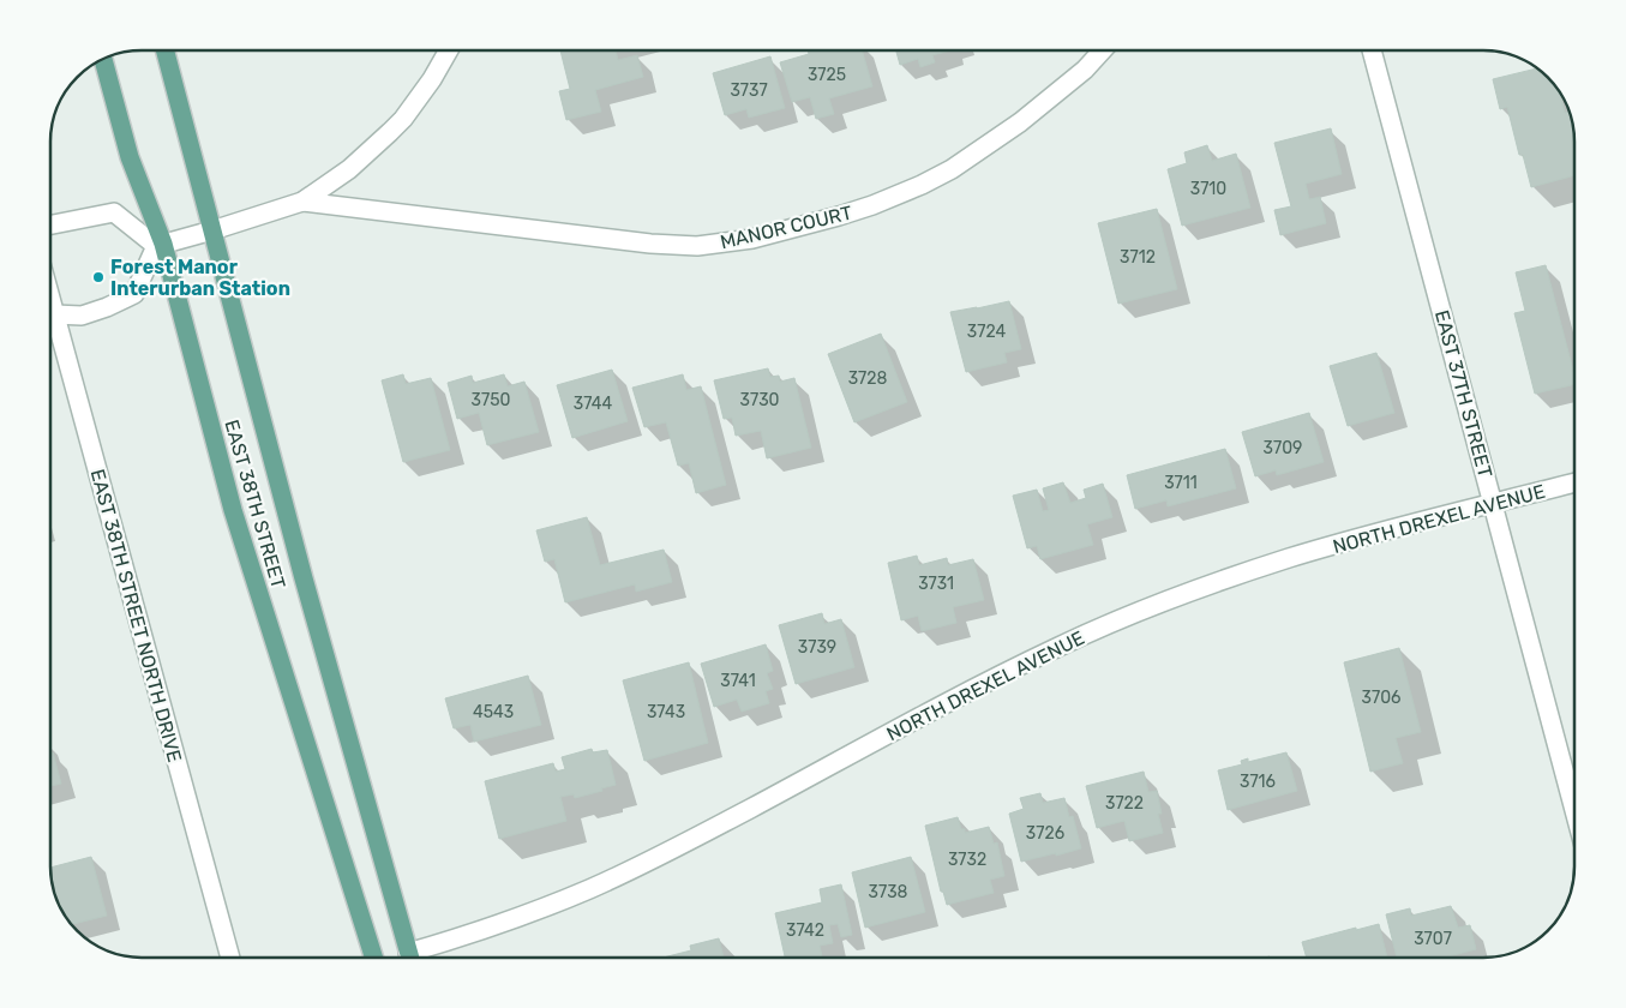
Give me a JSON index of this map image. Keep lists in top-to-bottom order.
{
  "streets": {
    "main road": ["EAST 38TH STREET"],
    "street": [
      "MANOR COURT",
      "EAST 37TH STREET",
      "NORTH DREXEL AVENUE",
      "EAST 38TH STREET NORTH DRIVE"
    ]
  },
  "crossings": [
    ["EAST 37TH STREET", "NORTH DREXEL AVENUE"]
  ],
  "places": ["Forest Manor Interurban Station"],
  "house_numbers": [
    "3725",
    "3737",
    "3710",
    "3712",
    "3724",
    "3728",
    "3750",
    "3730",
    "3744",
    "3709",
    "3711",
    "3731",
    "3739",
    "3741",
    "3706",
    "4543",
    "3743",
    "3716",
    "3722",
    "3726",
    "3732",
    "3738",
    "3742",
    "3707"
  ]
}
